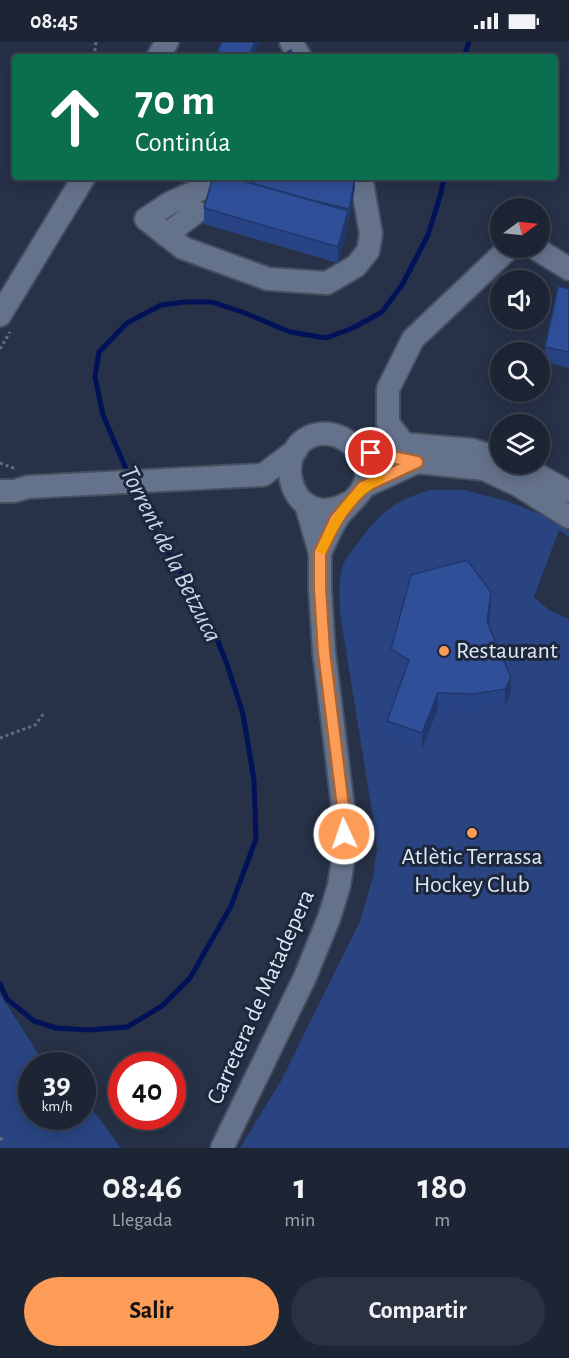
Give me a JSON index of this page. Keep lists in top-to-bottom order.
{
  "streets": {
    "street": ["Carretera de Matadepera"]
  },
  "water": ["Torrent de la Betzuca"],
  "places": ["Restaurant", "Atlètic Terrassa Hockey Club"],
  "north": "right",
  "page": {
    "status": "08:45",
    "turn": ["70 m", "Continúa"],
    "speed": "39 km/h",
    "limit": "40",
    "eta": [
      "08:46",
      "Llegada",
      "1",
      "min",
      "180",
      "m"
    ],
    "buttons": ["Salir", "Compartir"]
  }
}
